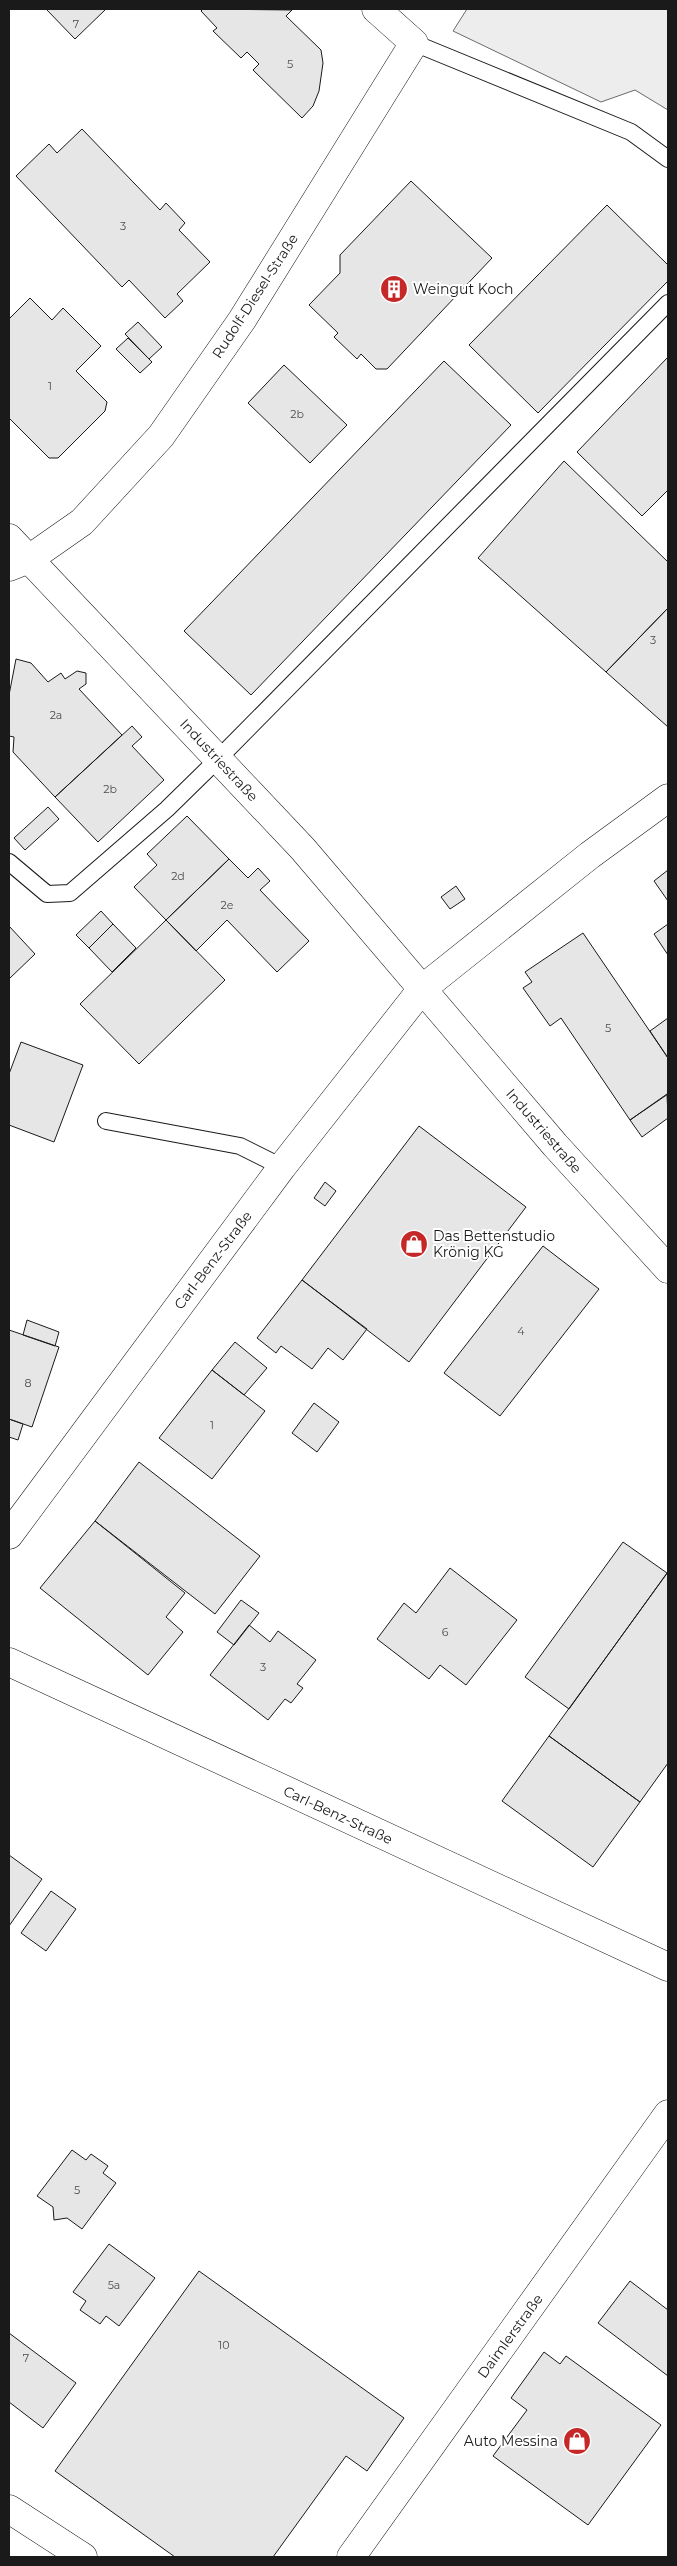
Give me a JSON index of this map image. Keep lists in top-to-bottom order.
{
  "streets": {
    "street": [
      "Rudolf-Diesel-Straße",
      "Industriestraße",
      "Carl-Benz-Straße",
      "Daimlerstraße"
    ]
  },
  "crossings": [
    ["Rudolf-Diesel-Straße", "Industriestraße"],
    ["Industriestraße", "Carl-Benz-Straße"]
  ],
  "places": {
    "building": ["Weingut Koch"],
    "shop": ["Das Bettenstudio Krönig KG", "Auto Messina"]
  },
  "house_numbers": [
    "7",
    "5",
    "3",
    "1",
    "2b",
    "3",
    "2a",
    "2b",
    "2d",
    "2e",
    "5",
    "4",
    "8",
    "1",
    "6",
    "3",
    "5",
    "5a",
    "10",
    "7"
  ]
}
